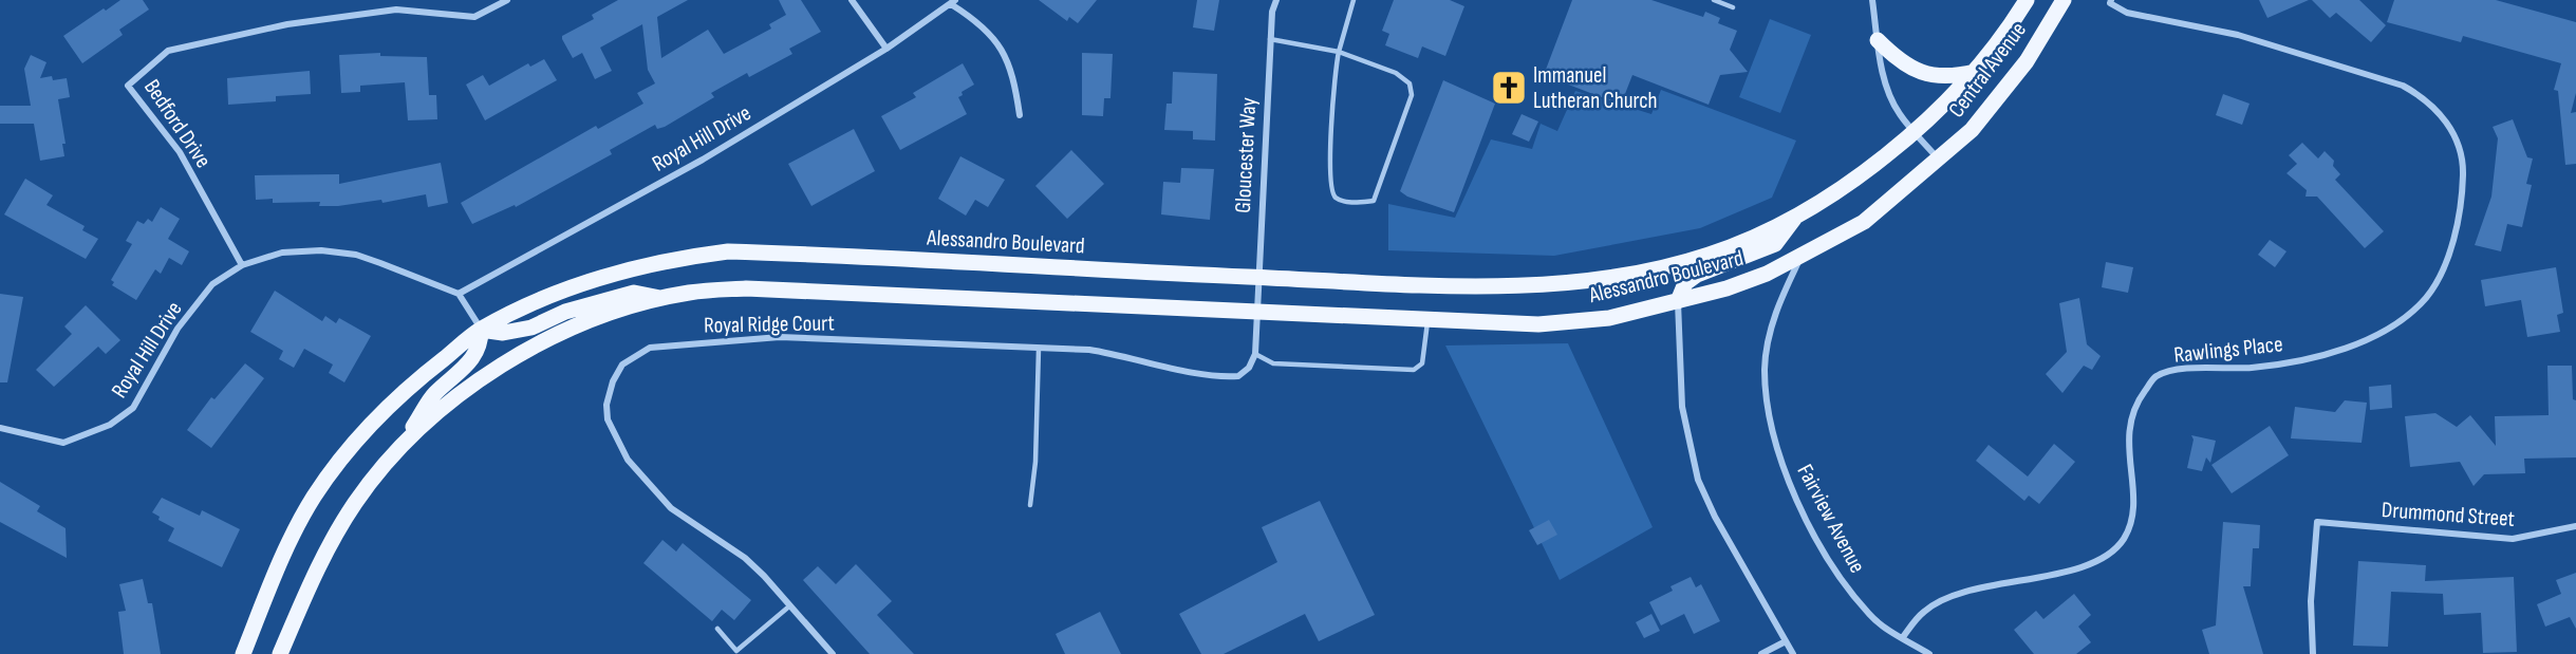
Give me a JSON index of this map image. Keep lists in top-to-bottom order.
{
  "streets": {
    "main road": ["Central Avenue", "Alessandro Boulevard"],
    "street": [
      "Bedford Drive",
      "Royal Hill Drive",
      "Gloucester Way",
      "Royal Ridge Court",
      "Rawlings Place",
      "Drummond Street",
      "Fairview Avenue"
    ]
  },
  "crossings": [
    ["Central Avenue", "Alessandro Boulevard"],
    ["Bedford Drive", "Royal Hill Drive"],
    ["Gloucester Way", "Alessandro Boulevard"],
    ["Alessandro Boulevard", "Fairview Avenue"],
    ["Rawlings Place", "Fairview Avenue"]
  ],
  "places": {
    "church": ["Immanuel Lutheran Church"]
  }
}
